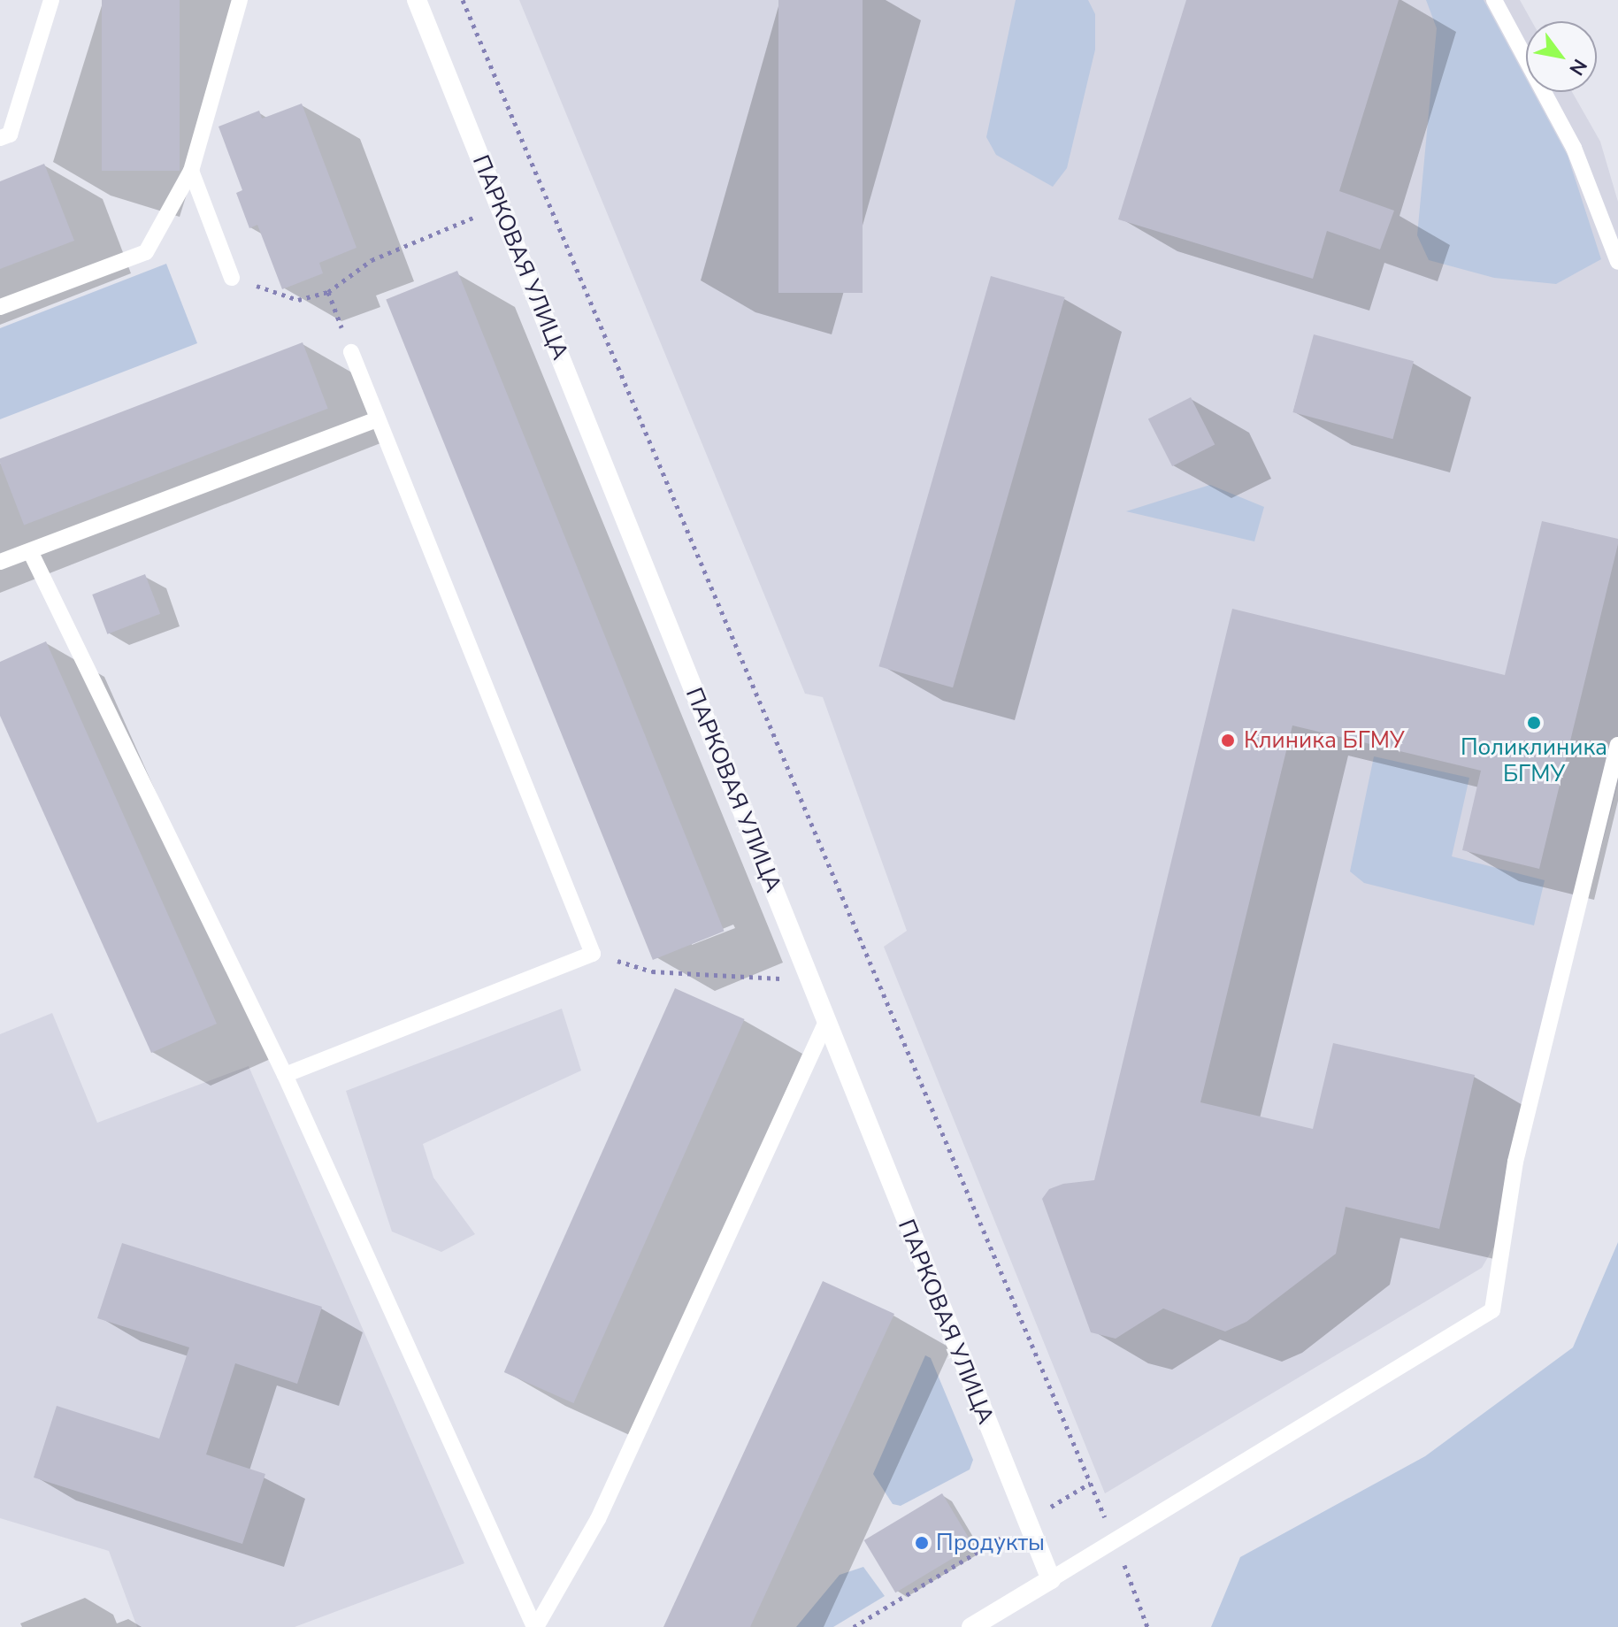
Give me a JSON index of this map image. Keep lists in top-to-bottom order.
{
  "streets": {
    "street": ["ПАРКОВАЯ УЛИЦА"]
  },
  "places": ["Поликлиника БГМУ", "Клиника БГМУ", "Продукты"],
  "north": "bottom right"
}
